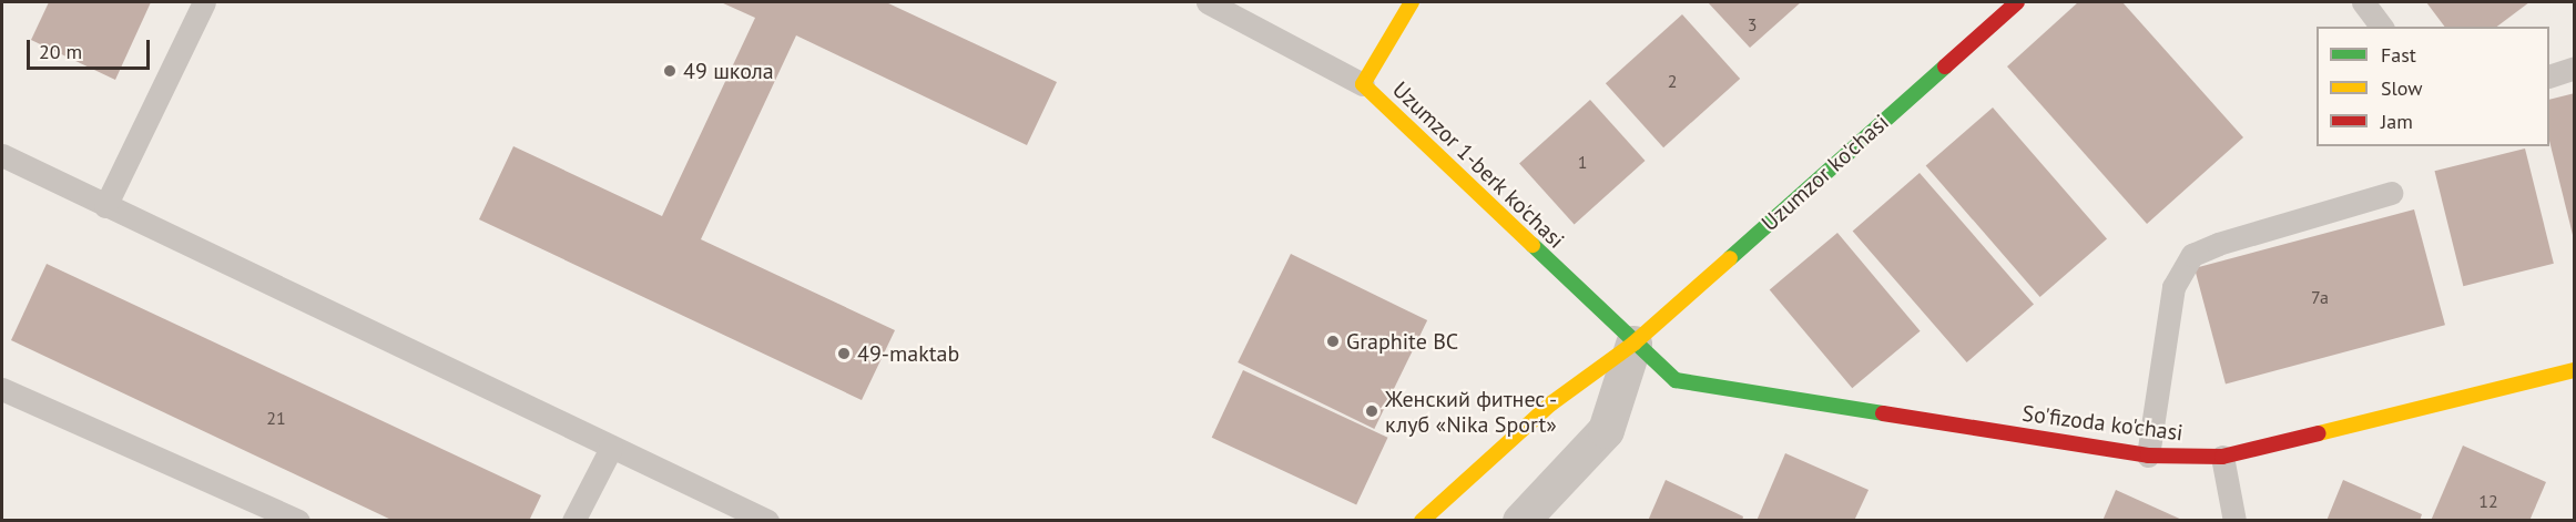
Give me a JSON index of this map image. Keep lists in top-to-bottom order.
{
  "streets": {
    "street": ["Uzumzor 1-berk ko'chasi", "Uzumzor ko'chasi", "So'fizoda ko'chasi"]
  },
  "crossings": [
    ["Uzumzor 1-berk ko'chasi", "Uzumzor ko'chasi"],
    ["Uzumzor 1-berk ko'chasi", "So'fizoda ko'chasi"],
    ["Uzumzor ko'chasi", "So'fizoda ko'chasi"]
  ],
  "places": [
    "49 школа",
    "Graphite BC",
    "49-maktab",
    "Женский фитнес - клуб «Nika Sport»"
  ],
  "house_numbers": [
    "3",
    "2",
    "1",
    "7a",
    "21",
    "12"
  ],
  "legend": ["Fast", "Slow", "Jam"],
  "scale_bar": "20 m"
}
